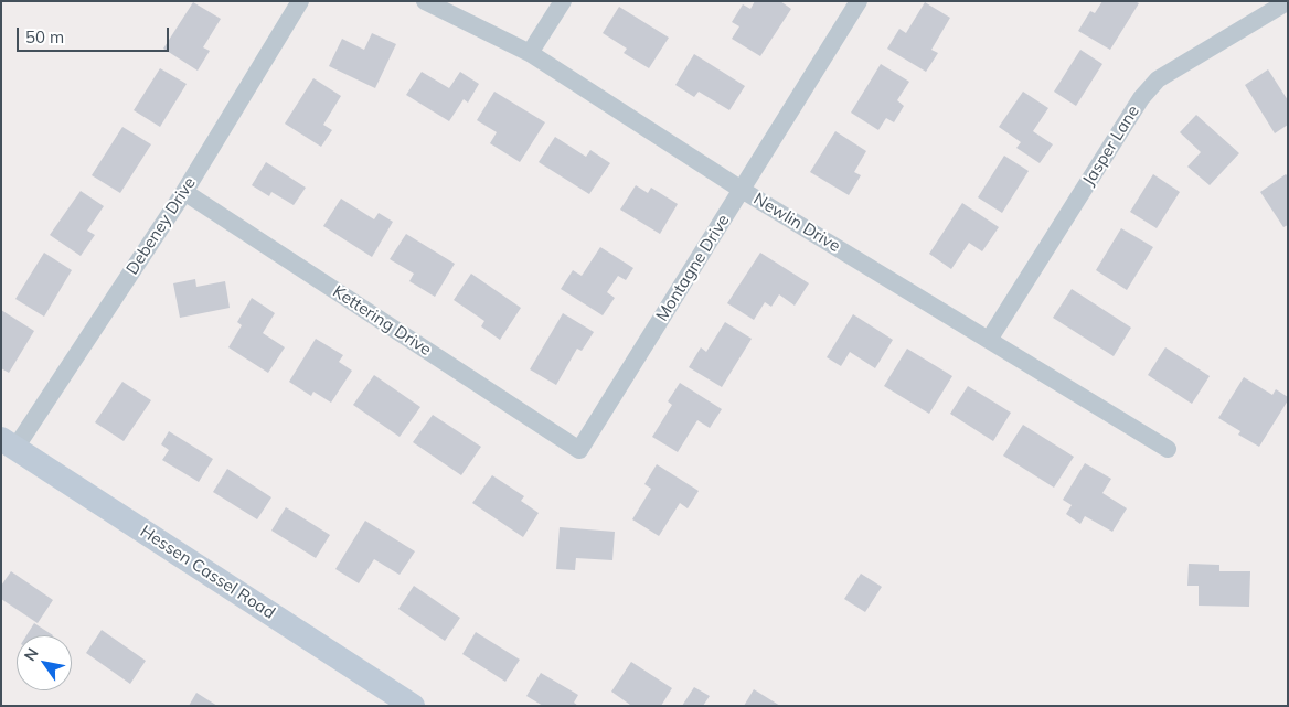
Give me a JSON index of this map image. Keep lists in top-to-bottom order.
{
  "streets": {
    "main road": ["Hessen Cassel Road"],
    "street": [
      "Jasper Lane",
      "Newlin Drive",
      "Debeney Drive",
      "Montagne Drive",
      "Kettering Drive"
    ]
  },
  "crossings": [
    ["Jasper Lane", "Newlin Drive"],
    ["Newlin Drive", "Montagne Drive"],
    ["Debeney Drive", "Kettering Drive"],
    ["Debeney Drive", "Hessen Cassel Road"],
    ["Montagne Drive", "Kettering Drive"]
  ],
  "scale_bar": "50 m",
  "north": "top left"
}
